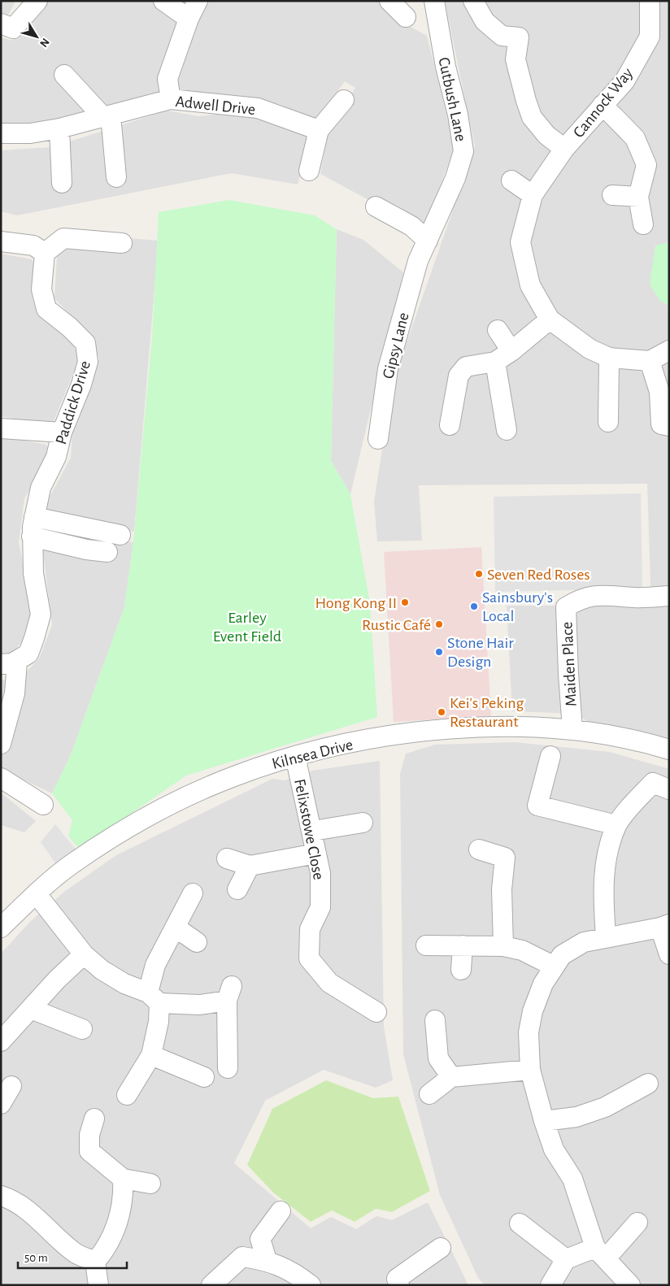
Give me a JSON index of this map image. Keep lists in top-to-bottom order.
{
  "streets": {
    "street": [
      "Cutbush Lane",
      "Cannock Way",
      "Adwell Drive",
      "Gipsy Lane",
      "Paddick Drive",
      "Maiden Place",
      "Kilnsea Drive",
      "Felixstowe Close"
    ]
  },
  "crossings": [
    ["Cutbush Lane", "Gipsy Lane"],
    ["Maiden Place", "Kilnsea Drive"],
    ["Kilnsea Drive", "Felixstowe Close"]
  ],
  "parks": ["Earley Event Field"],
  "places": [
    "Seven Red Roses",
    "Hong Kong II",
    "Sainsbury's Local",
    "Rustic Café",
    "Stone Hair Design",
    "Kei's Peking Restaurant"
  ],
  "scale_bar": "50 m",
  "north": "bottom right"
}
